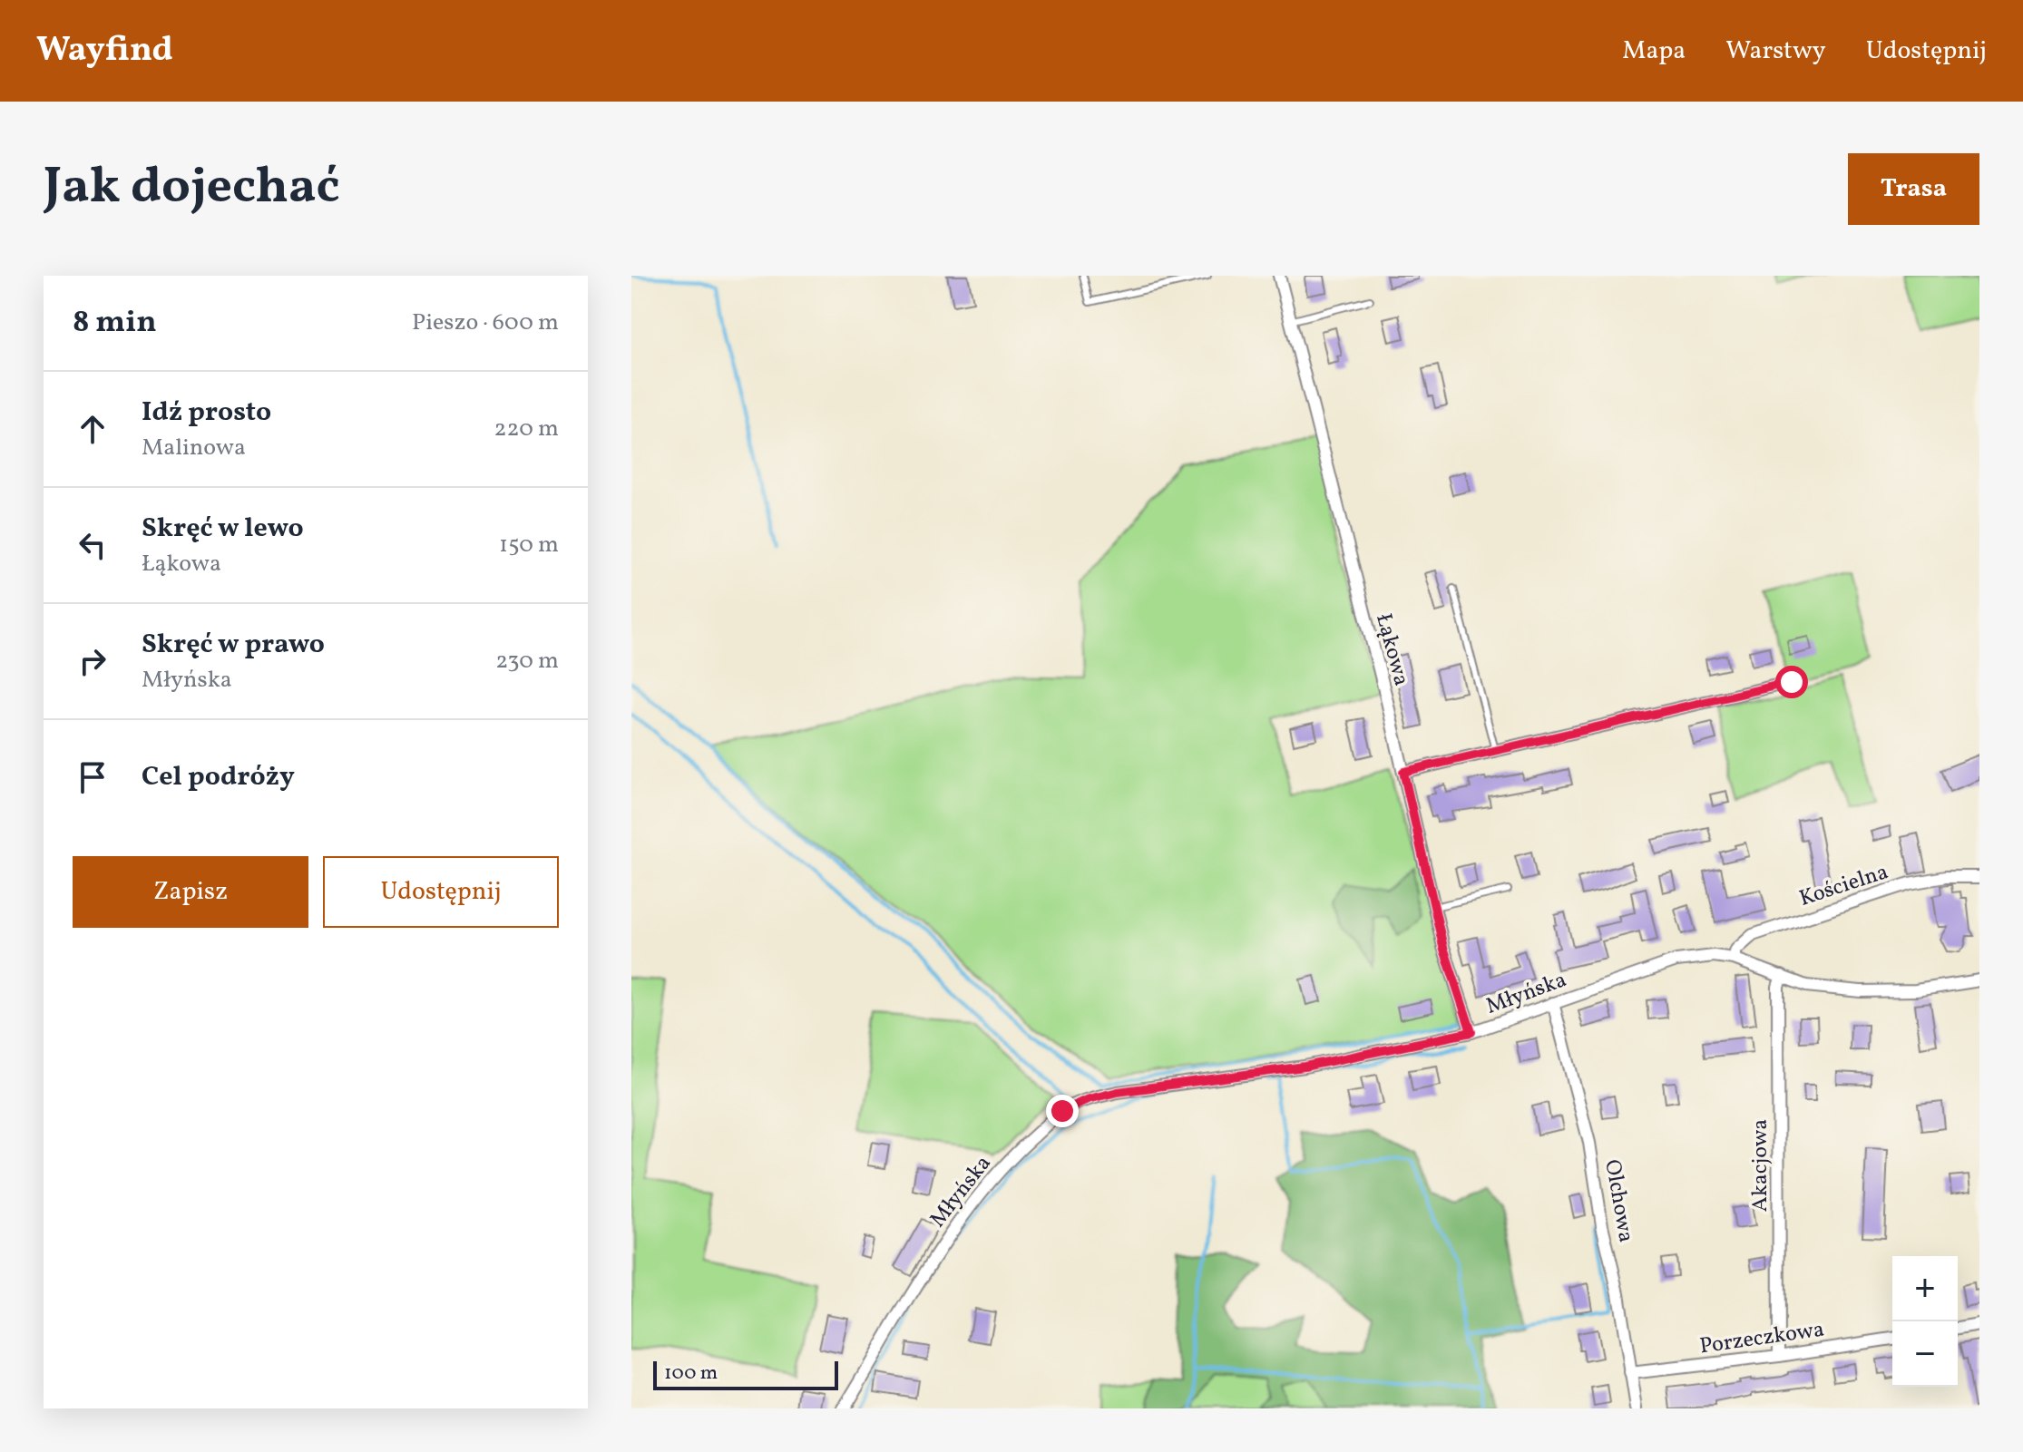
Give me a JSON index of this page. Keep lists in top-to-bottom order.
{
  "streets": {
    "street": [
      "Łąkowa",
      "Kościelna",
      "Młyńska",
      "Akacjowa",
      "Olchowa",
      "Porzeczkowa"
    ]
  },
  "crossings": [
    ["Łąkowa", "Młyńska"],
    ["Kościelna", "Młyńska"],
    ["Młyńska", "Akacjowa"],
    ["Młyńska", "Olchowa"],
    ["Akacjowa", "Porzeczkowa"],
    ["Olchowa", "Porzeczkowa"]
  ],
  "scale_bar": "100 m",
  "page": {
    "header": "Wayfind",
    "nav": ["Mapa", "Warstwy", "Udostępnij"],
    "title": "Jak dojechać",
    "buttons": [
      "Trasa",
      ["Zapisz", "Udostępnij"]
    ],
    "heading": ["8 min", "Pieszo · 600 m"],
    "list": [
      ["Idź prosto", "Malinowa", "220 m"],
      ["Skręć w lewo", "Łąkowa", "150 m"],
      ["Skręć w prawo", "Młyńska", "230 m"],
      "Cel podróży"
    ],
    "map_buttons": ["+", "−"],
    "scale": "100 m"
  }
}
